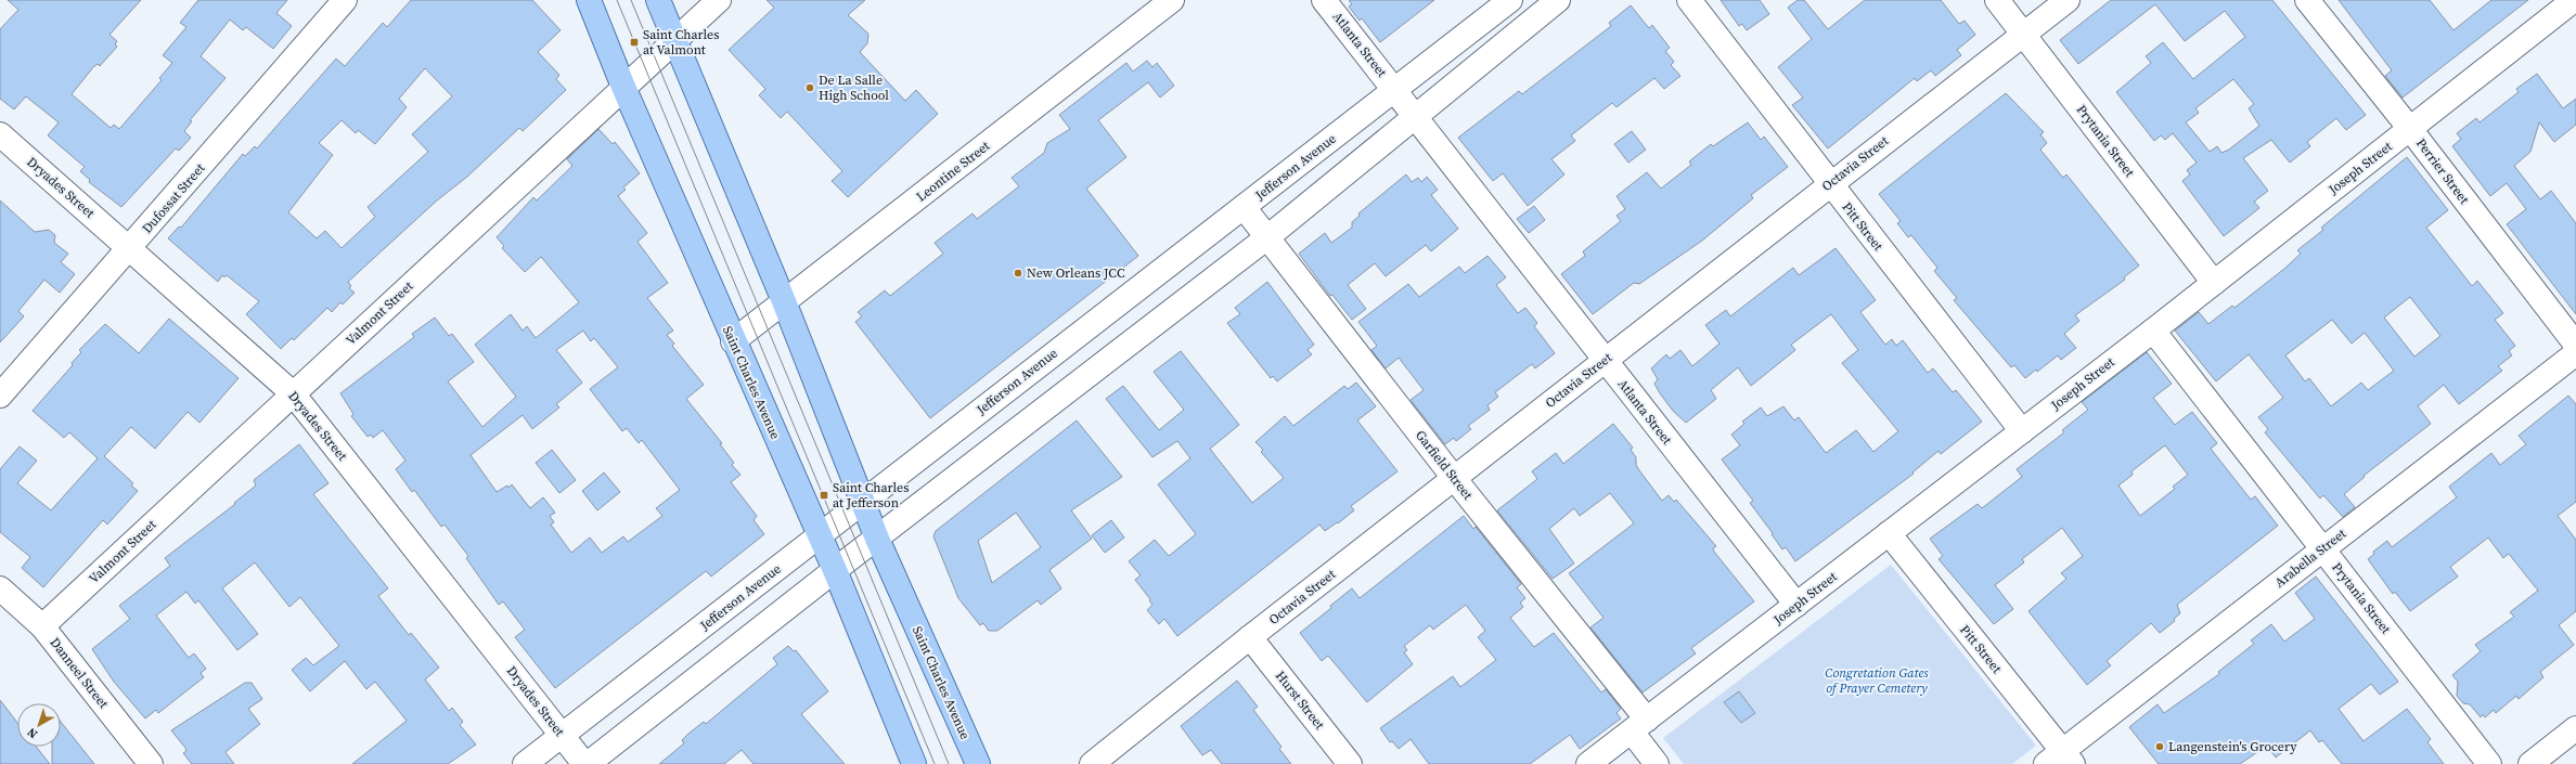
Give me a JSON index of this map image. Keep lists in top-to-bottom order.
{
  "streets": {
    "main road": ["Saint Charles Avenue"],
    "street": [
      "Atlanta Street",
      "Prytania Street",
      "Octavia Street",
      "Jefferson Avenue",
      "Joseph Street",
      "Leontine Street",
      "Perrier Street",
      "Dryades Street",
      "Dufossat Street",
      "Pitt Street",
      "Valmont Street",
      "Garfield Street",
      "Arabella Street",
      "Danneel Street",
      "Hurst Street"
    ]
  },
  "crossings": [
    ["Atlanta Street", "Octavia Street"],
    ["Atlanta Street", "Jefferson Avenue"],
    ["Atlanta Street", "Joseph Street"],
    ["Prytania Street", "Octavia Street"],
    ["Prytania Street", "Joseph Street"],
    ["Prytania Street", "Arabella Street"],
    ["Octavia Street", "Pitt Street"],
    ["Octavia Street", "Garfield Street"],
    ["Octavia Street", "Hurst Street"],
    ["Jefferson Avenue", "Dryades Street"],
    ["Jefferson Avenue", "Saint Charles Avenue"],
    ["Jefferson Avenue", "Garfield Street"],
    ["Joseph Street", "Perrier Street"],
    ["Joseph Street", "Pitt Street"],
    ["Joseph Street", "Garfield Street"],
    ["Leontine Street", "Saint Charles Avenue"],
    ["Dryades Street", "Dufossat Street"],
    ["Dryades Street", "Valmont Street"],
    ["Pitt Street", "Arabella Street"],
    ["Valmont Street", "Saint Charles Avenue"],
    ["Valmont Street", "Danneel Street"]
  ],
  "parks": ["Congretation Gates of Prayer Cemetery"],
  "places": {
    "transit": ["Saint Charles at Valmont", "Saint Charles at Jefferson"],
    "other": ["De La Salle High School", "New Orleans JCC", "Langenstein's Grocery"]
  },
  "north": "bottom left"
}
